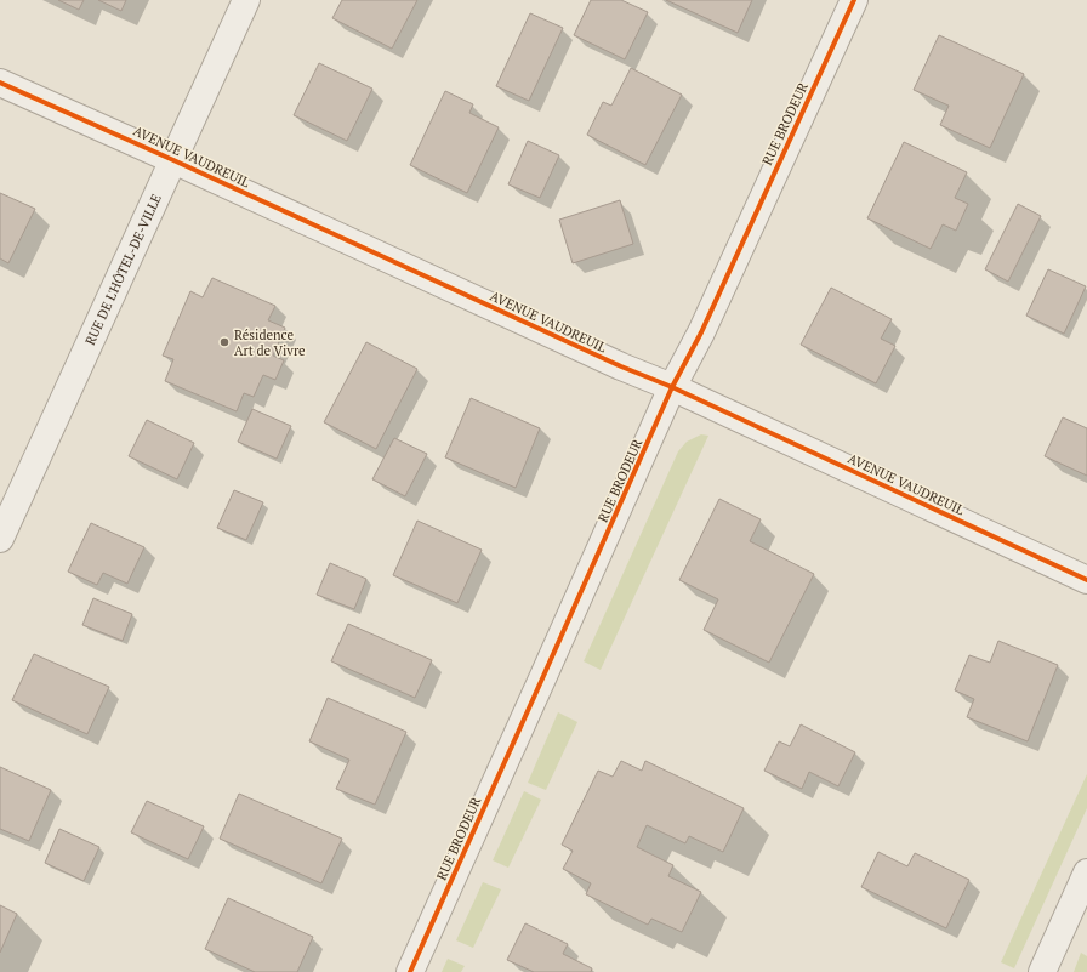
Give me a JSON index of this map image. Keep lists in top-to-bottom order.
{
  "streets": {
    "street": ["RUE BRODEUR", "AVENUE VAUDREUIL", "RUE DE L'HÔTEL-DE-VILLE"]
  },
  "crossings": [
    ["RUE BRODEUR", "AVENUE VAUDREUIL"],
    ["AVENUE VAUDREUIL", "RUE DE L'HÔTEL-DE-VILLE"]
  ],
  "places": ["Résidence Art de Vivre"]
}
